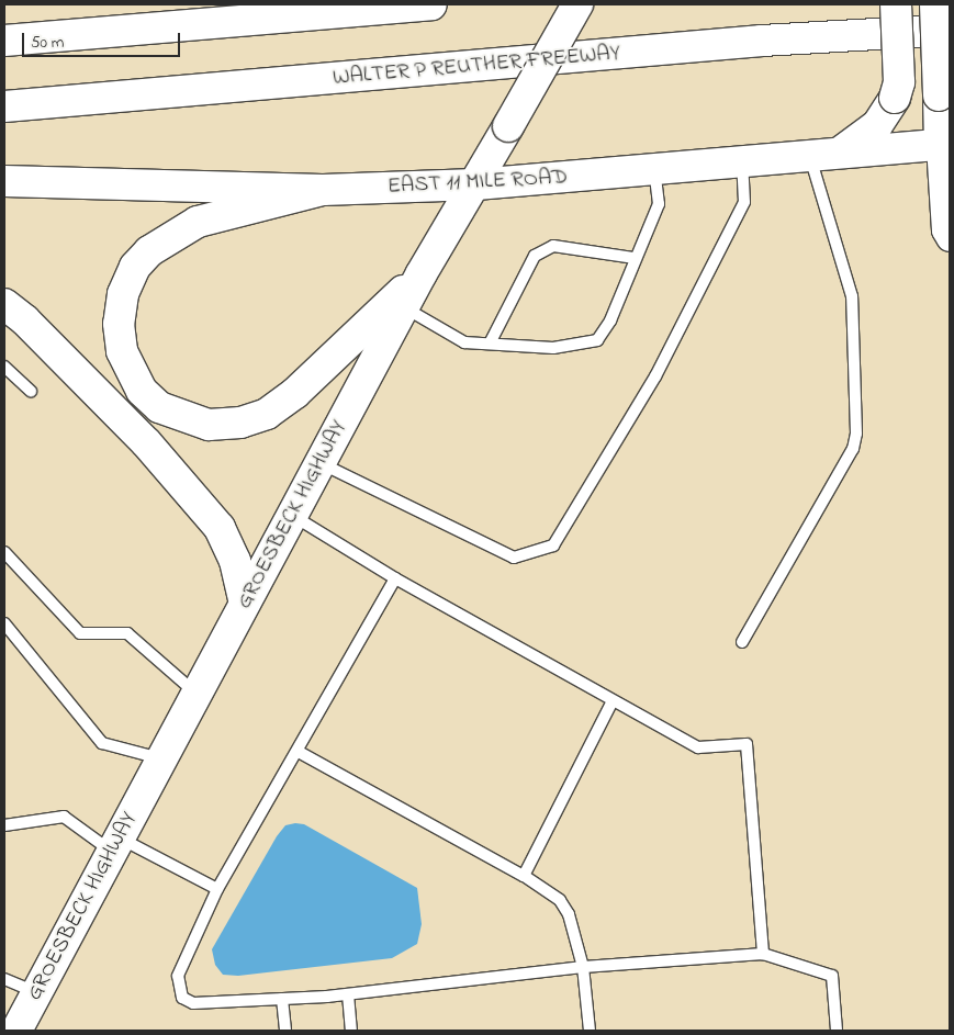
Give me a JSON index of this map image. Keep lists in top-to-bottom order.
{
  "streets": {
    "main road": ["WALTER P REUTHER FREEWAY", "EAST 11 MILE ROAD", "GROESBECK HIGHWAY"]
  },
  "crossings": [
    ["EAST 11 MILE ROAD", "GROESBECK HIGHWAY"]
  ],
  "scale_bar": "50 m"
}
